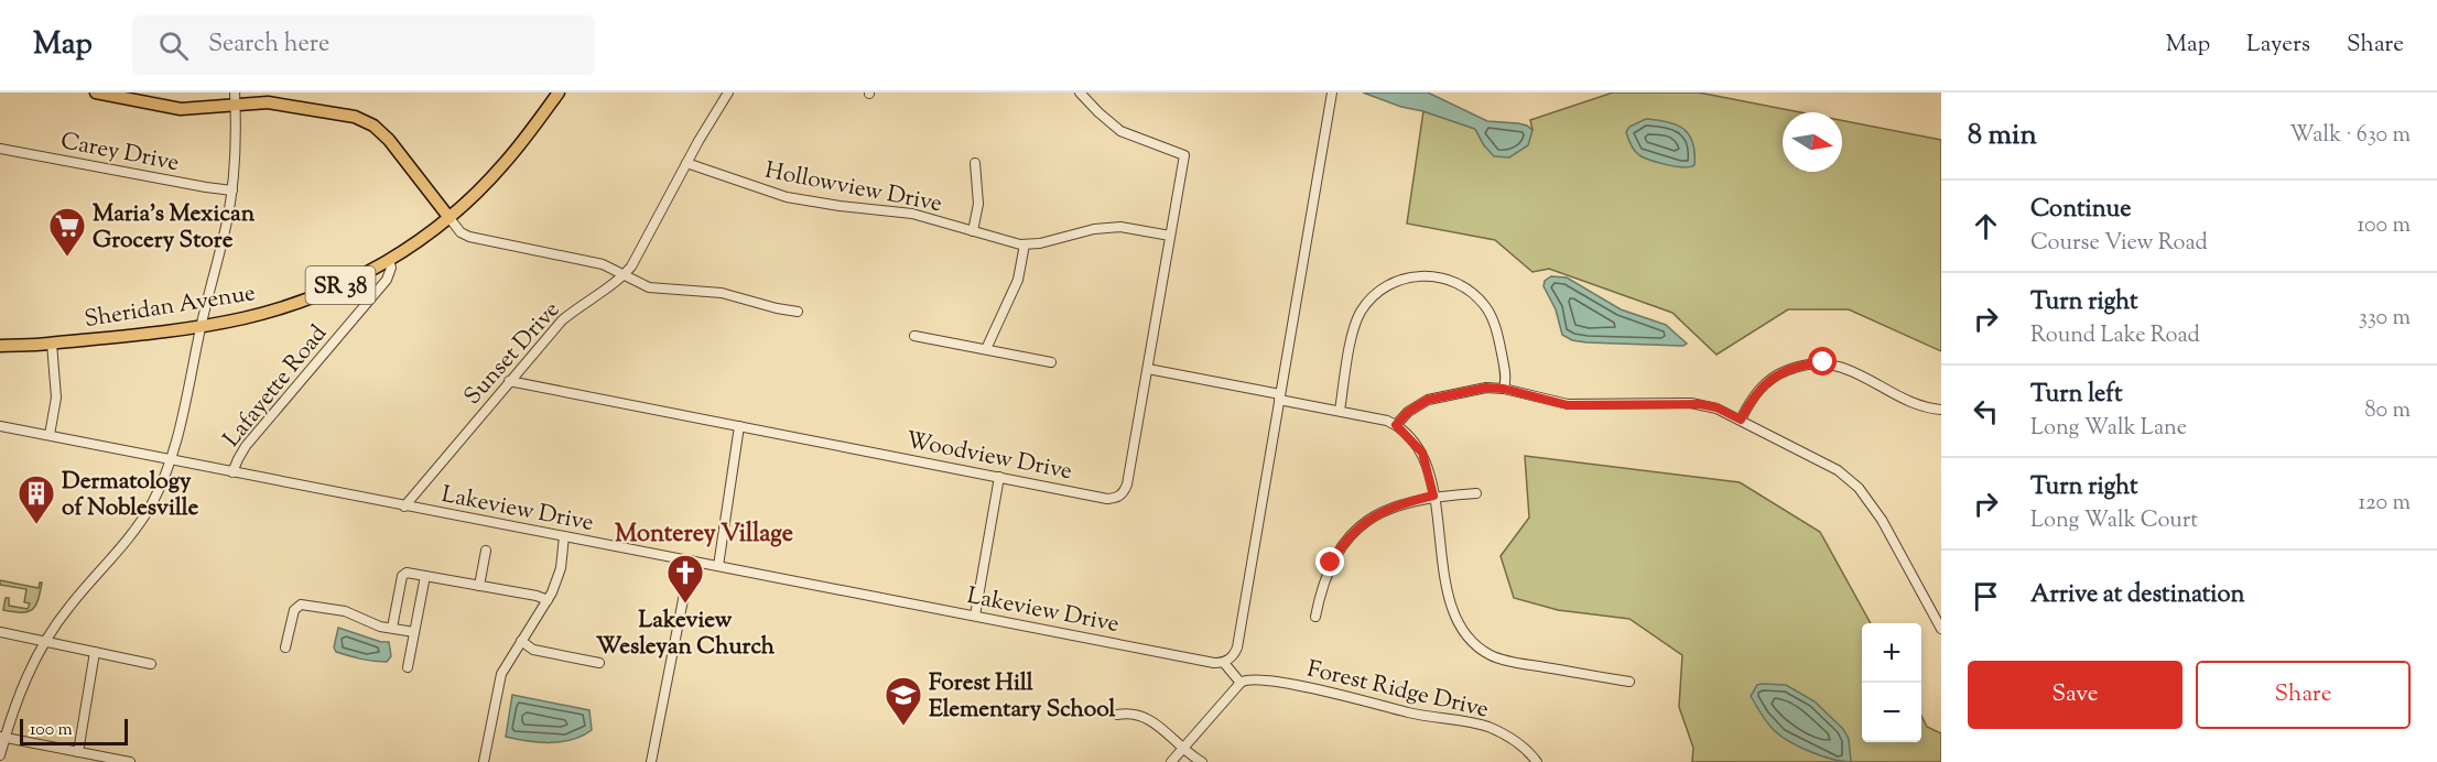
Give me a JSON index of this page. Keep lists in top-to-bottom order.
{
  "streets": {
    "main road": ["SR 38", "Sheridan Avenue"],
    "street": [
      "Carey Drive",
      "Hollowview Drive",
      "Sunset Drive",
      "Lafayette Road",
      "Woodview Drive",
      "Lakeview Drive",
      "Forest Ridge Drive"
    ]
  },
  "crossings": [
    ["Hollowview Drive", "Sunset Drive"],
    ["Hollowview Drive", "Woodview Drive"],
    ["Sheridan Avenue", "Lafayette Road"],
    ["Sunset Drive", "Woodview Drive"],
    ["Sunset Drive", "Lakeview Drive"],
    ["Lafayette Road", "Lakeview Drive"]
  ],
  "districts": ["Monterey Village"],
  "places": {
    "supermarket": ["Maria's Mexican Grocery Store"],
    "building": ["Dermatology of Noblesville"],
    "church": ["Lakeview Wesleyan Church"],
    "school or university": ["Forest Hill Elementary School"]
  },
  "scale_bar": "100 m",
  "north": "right",
  "page": {
    "header": "Map",
    "search": "Search here",
    "nav": ["Map", "Layers", "Share"],
    "heading": ["8 min", "Walk · 630 m"],
    "list": [
      ["Continue", "Course View Road", "100 m"],
      ["Turn right", "Round Lake Road", "330 m"],
      ["Turn left", "Long Walk Lane", "80 m"],
      ["Turn right", "Long Walk Court", "120 m"],
      "Arrive at destination"
    ],
    "map_buttons": ["+", "−"],
    "buttons": ["Save", "Share"],
    "scale": "100 m"
  }
}
